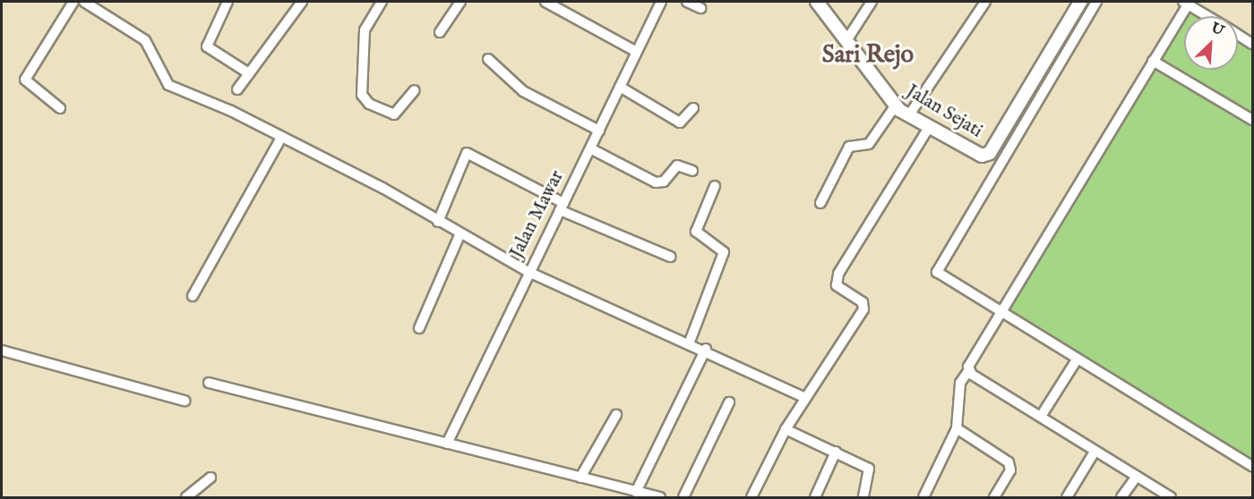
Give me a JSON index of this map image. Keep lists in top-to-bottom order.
{
  "streets": {
    "street": ["Jalan Sejati", "Jalan Mawar"]
  },
  "districts": ["Sari Rejo"],
  "north": "top right"
}
